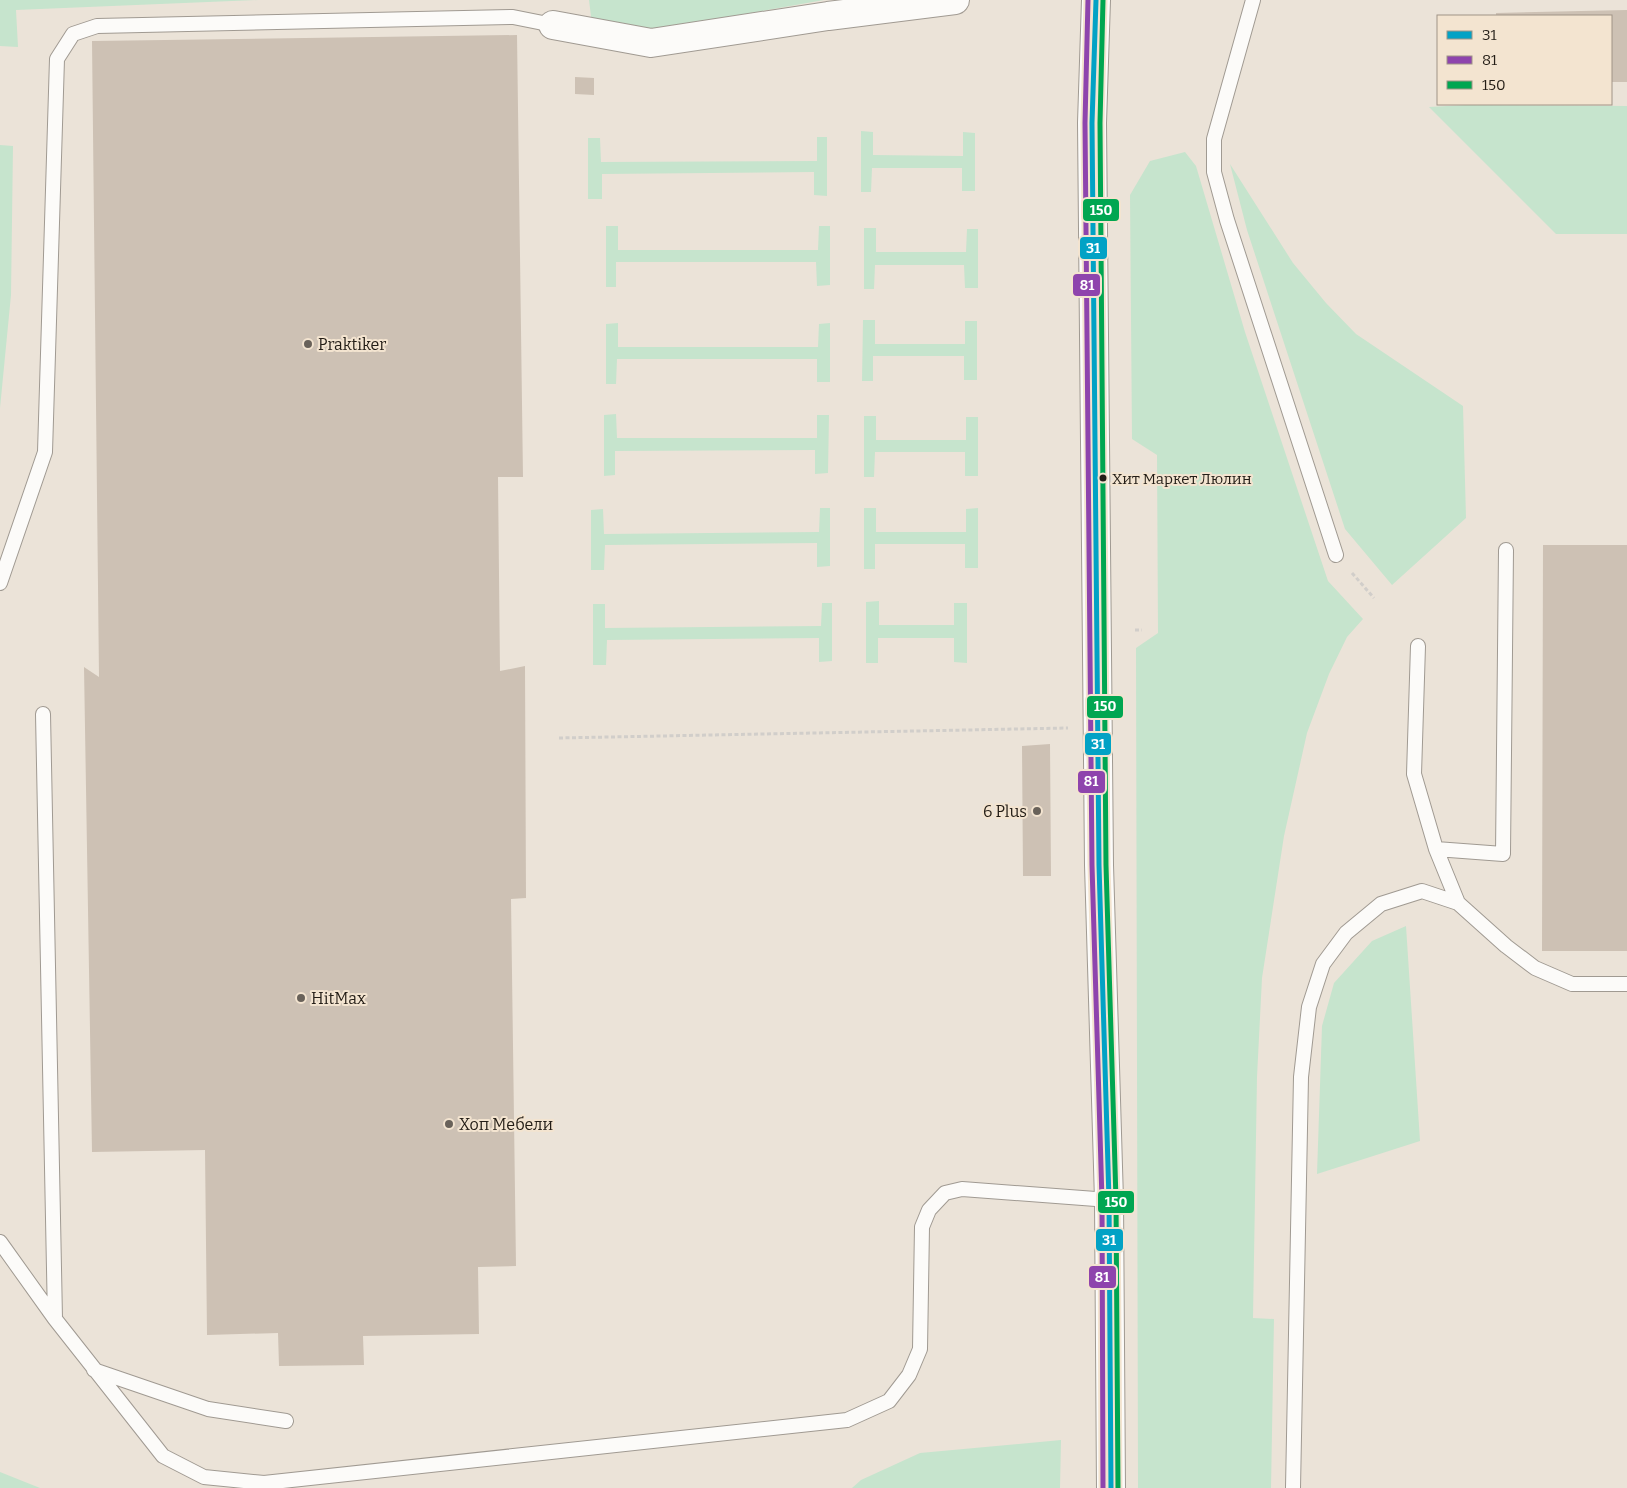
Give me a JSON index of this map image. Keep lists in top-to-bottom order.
{
  "places": [
    "Praktiker",
    "Хит Маркет Люлин",
    "6 Plus",
    "HitMax",
    "Хоп Мебели"
  ],
  "lines": ["transit line 31", "transit line 81", "transit line 150"],
  "legend": ["31", "81", "150"]
}
